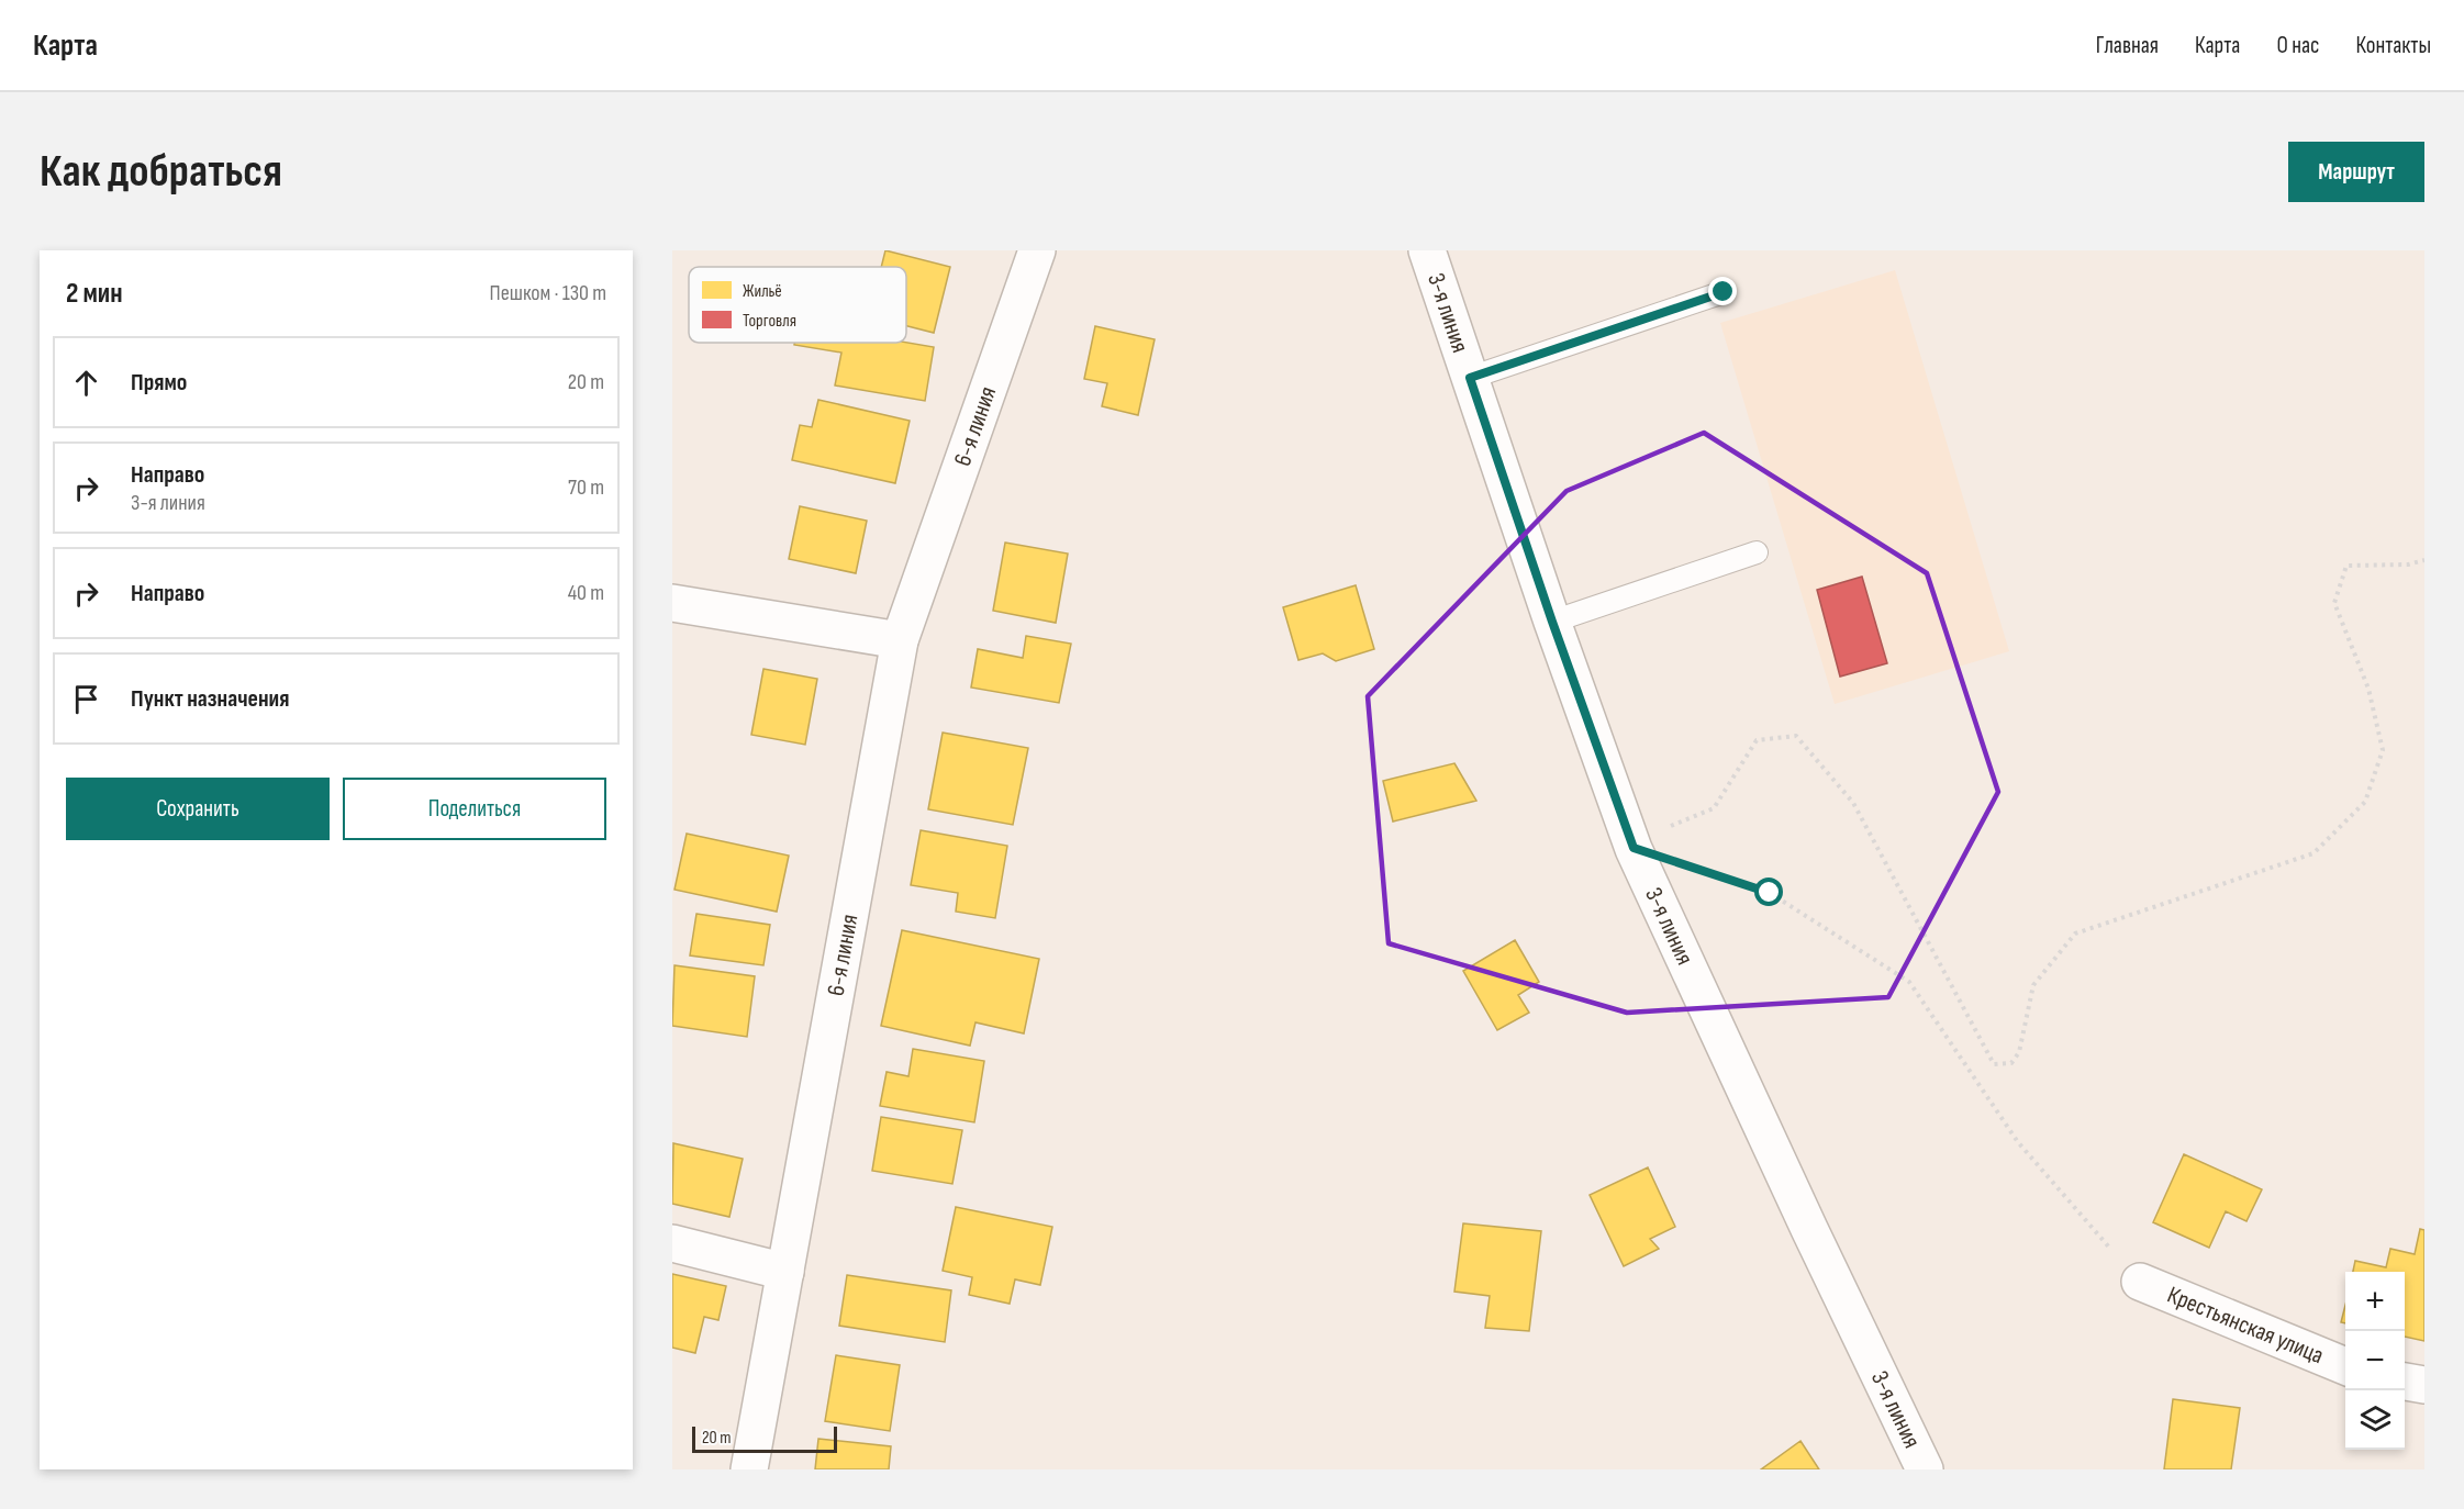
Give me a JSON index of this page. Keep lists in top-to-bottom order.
{
  "streets": {
    "street": ["3-я линия", "6-я линия", "Крестьянская улица"]
  },
  "legend": ["Жильё", "Торговля"],
  "scale_bar": "20 m",
  "page": {
    "header": "Карта",
    "nav": [
      "Главная",
      "Карта",
      "О нас",
      "Контакты"
    ],
    "buttons": [
      "Маршрут",
      ["Сохранить", "Поделиться"]
    ],
    "title": "Как добраться",
    "heading": ["2 мин", "Пешком · 130 m"],
    "list": [
      ["Прямо", "20 m"],
      ["Направо", "3-я линия", "70 m"],
      ["Направо", "40 m"],
      "Пункт назначения"
    ],
    "map_buttons": ["+", "−"],
    "scale": "20 m"
  }
}
